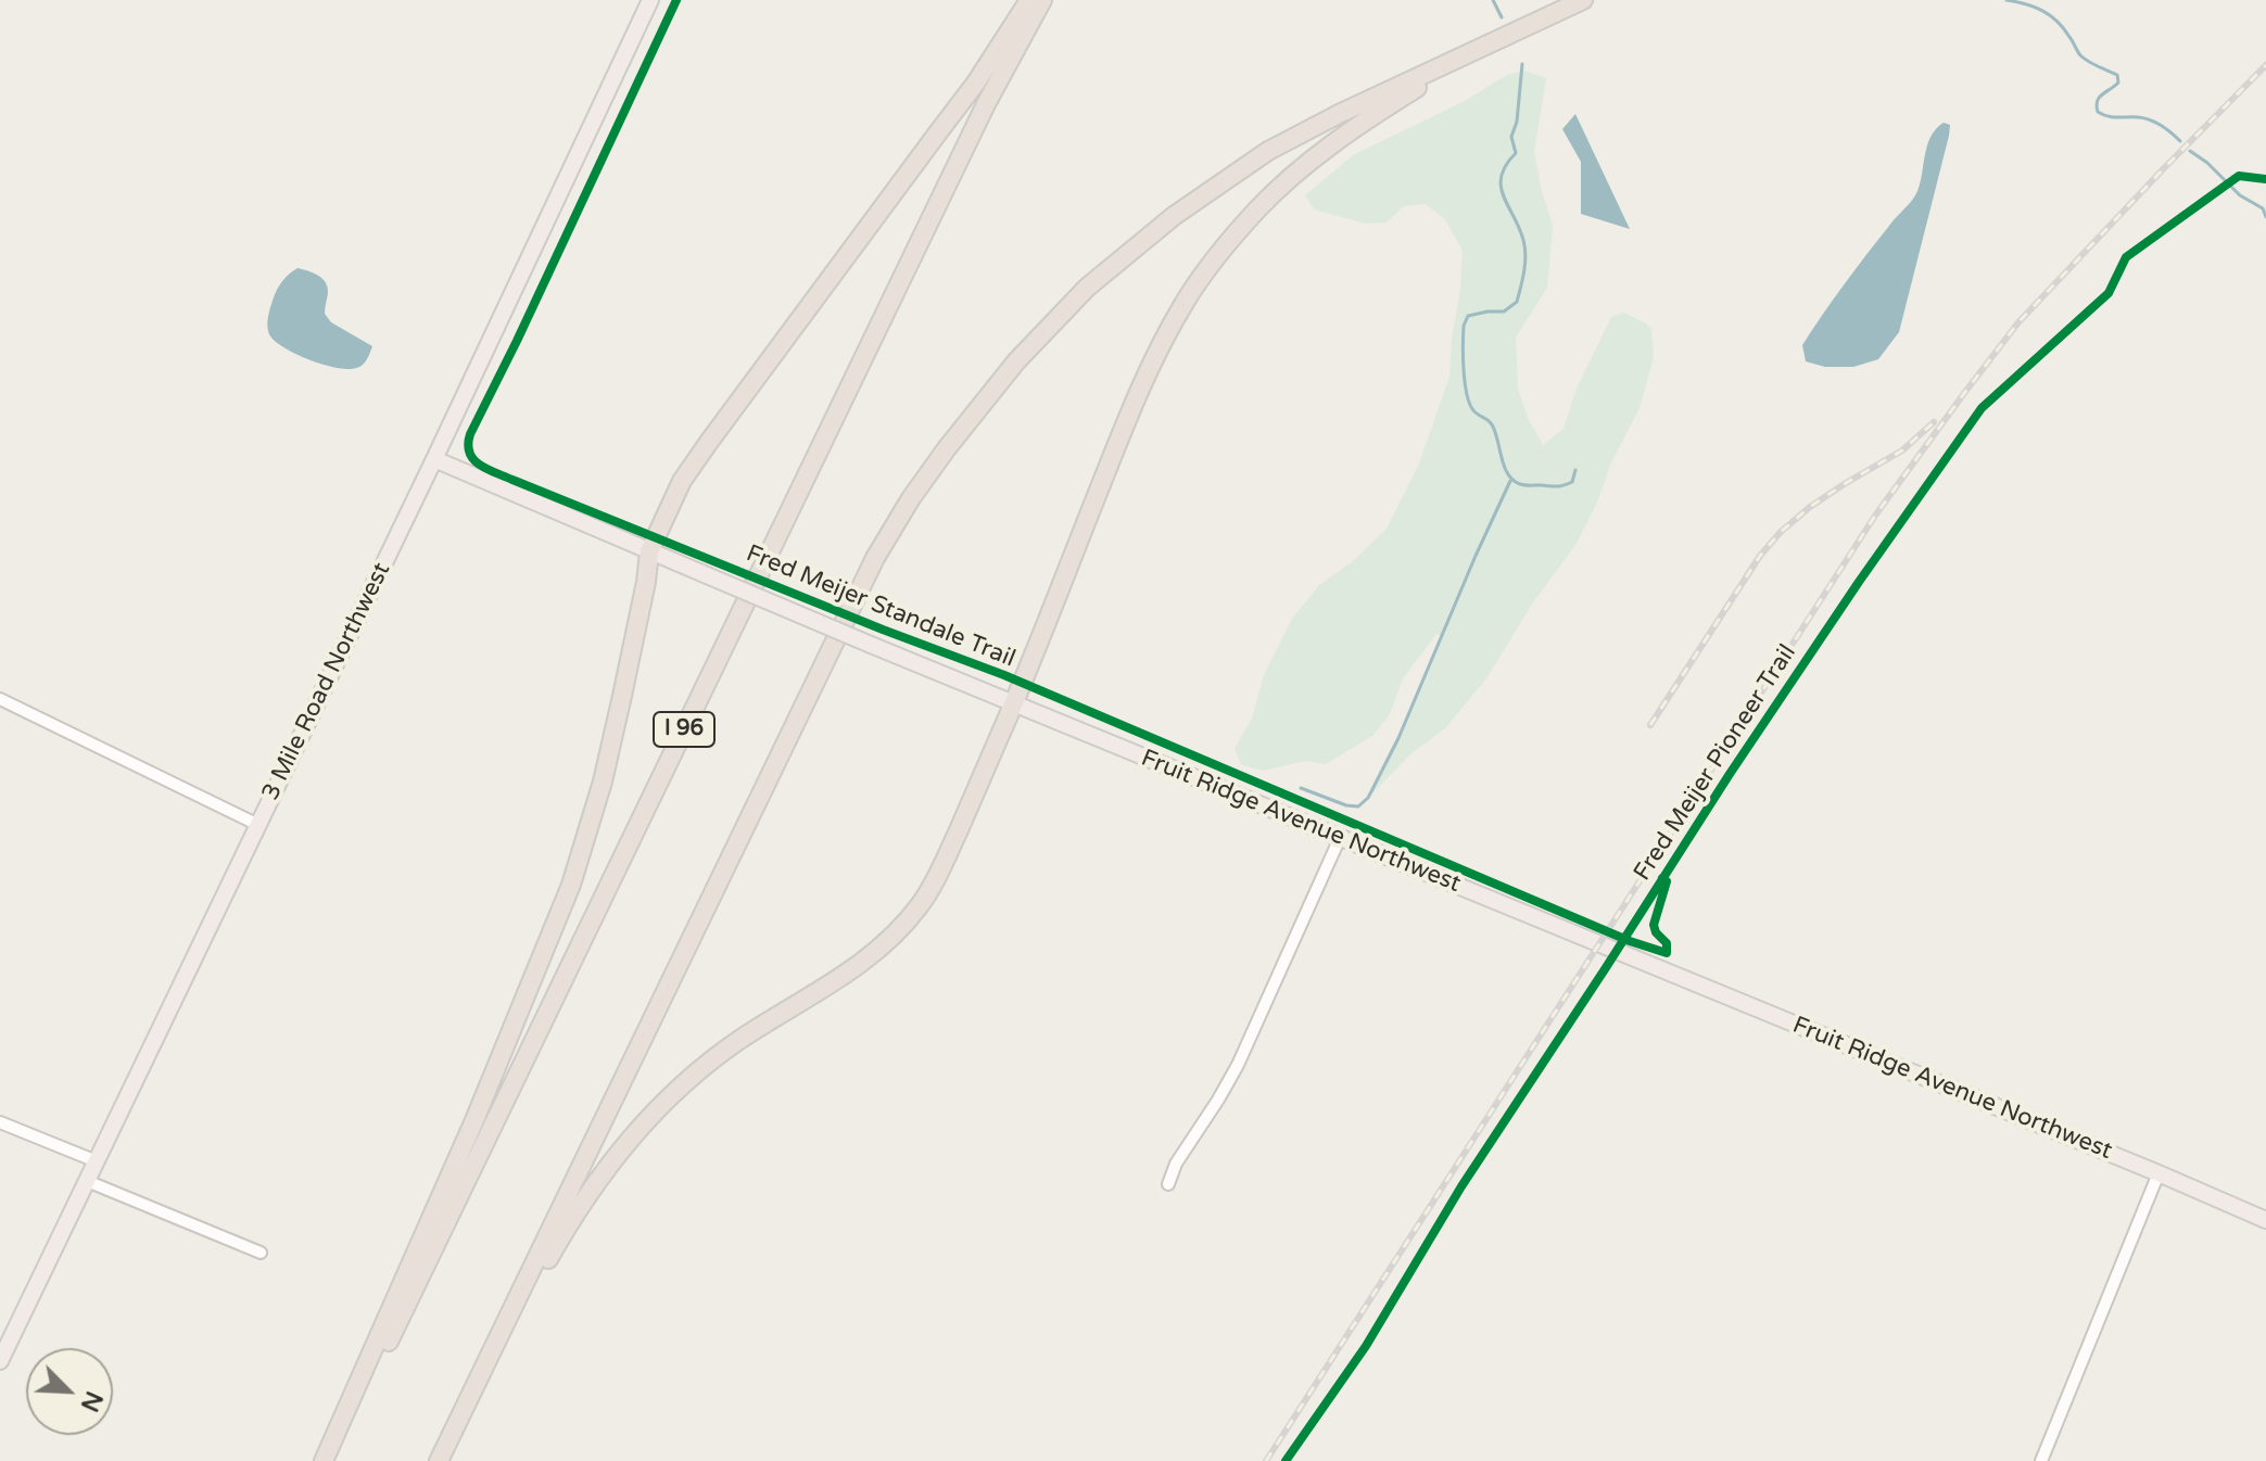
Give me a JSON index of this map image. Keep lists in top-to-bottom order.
{
  "streets": {
    "highway": ["I 96"],
    "main road": ["3 Mile Road Northwest", "Fruit Ridge Avenue Northwest"],
    "cycle path": ["Fred Meijer Standale Trail", "Fred Meijer Pioneer Trail"]
  },
  "crossings": [
    ["3 Mile Road Northwest", "Fruit Ridge Avenue Northwest"]
  ],
  "north": "bottom right"
}
